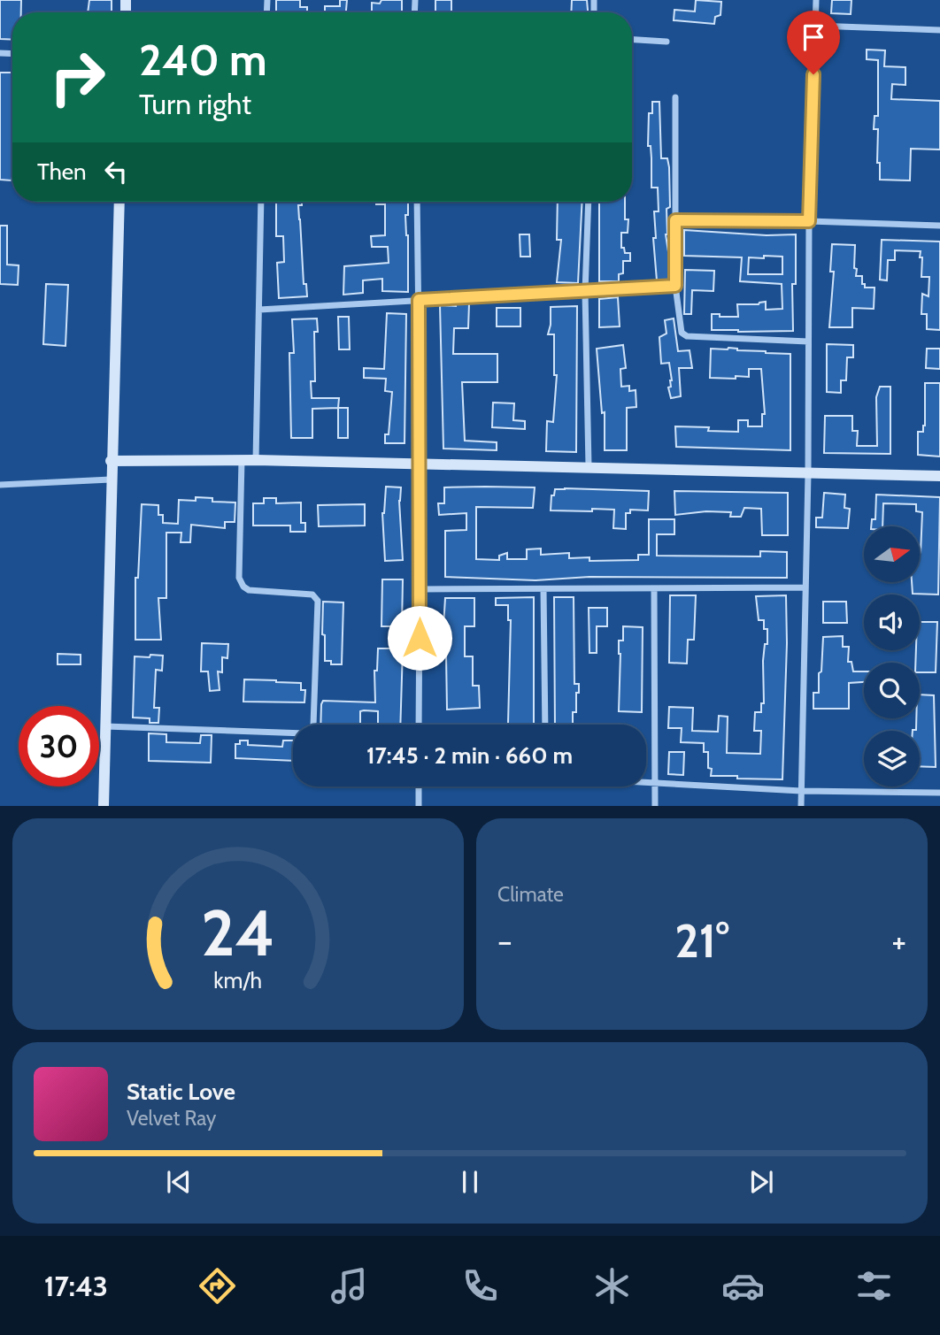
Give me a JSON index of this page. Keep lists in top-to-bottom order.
{
  "north": "right",
  "page": {
    "turn": ["240 m", "Turn right"],
    "then": "Then",
    "limit": "30",
    "trip": "17:45 · 2 min · 660 m",
    "tile": "Climate",
    "heat": ["−", "21°", "+"],
    "song": ["Static Love", "Velvet Ray"],
    "tabs": "17:43",
    "gauge": ["24", "km/h"]
  }
}
